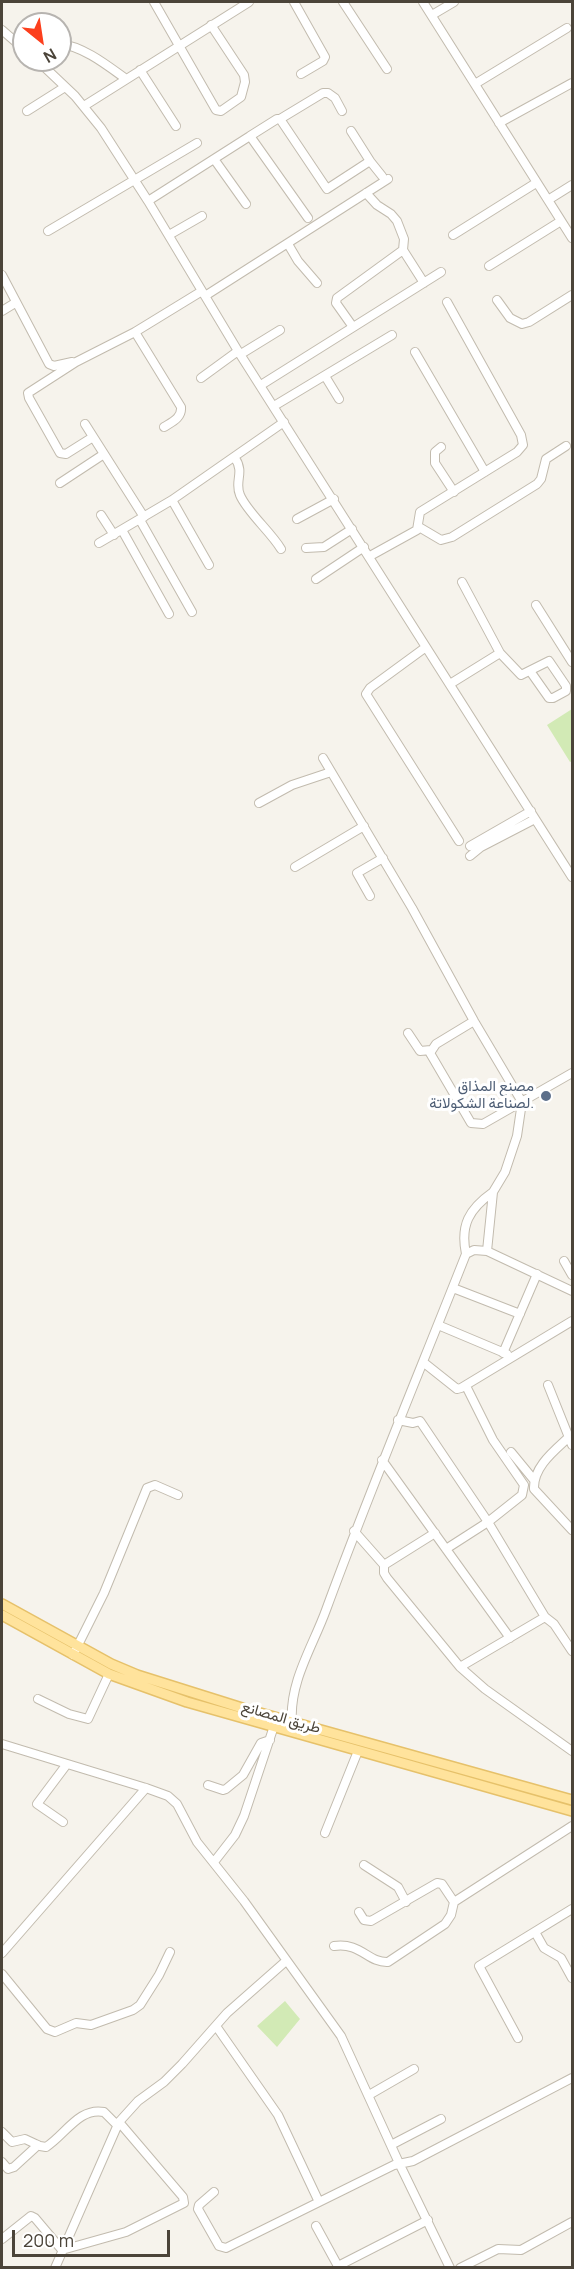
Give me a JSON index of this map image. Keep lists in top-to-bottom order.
{
  "streets": {
    "main road": ["طريق المصانع"]
  },
  "places": ["مصنع المذاق لصناعة الشكولاتة."],
  "scale_bar": "200 m",
  "north": "bottom right"
}
